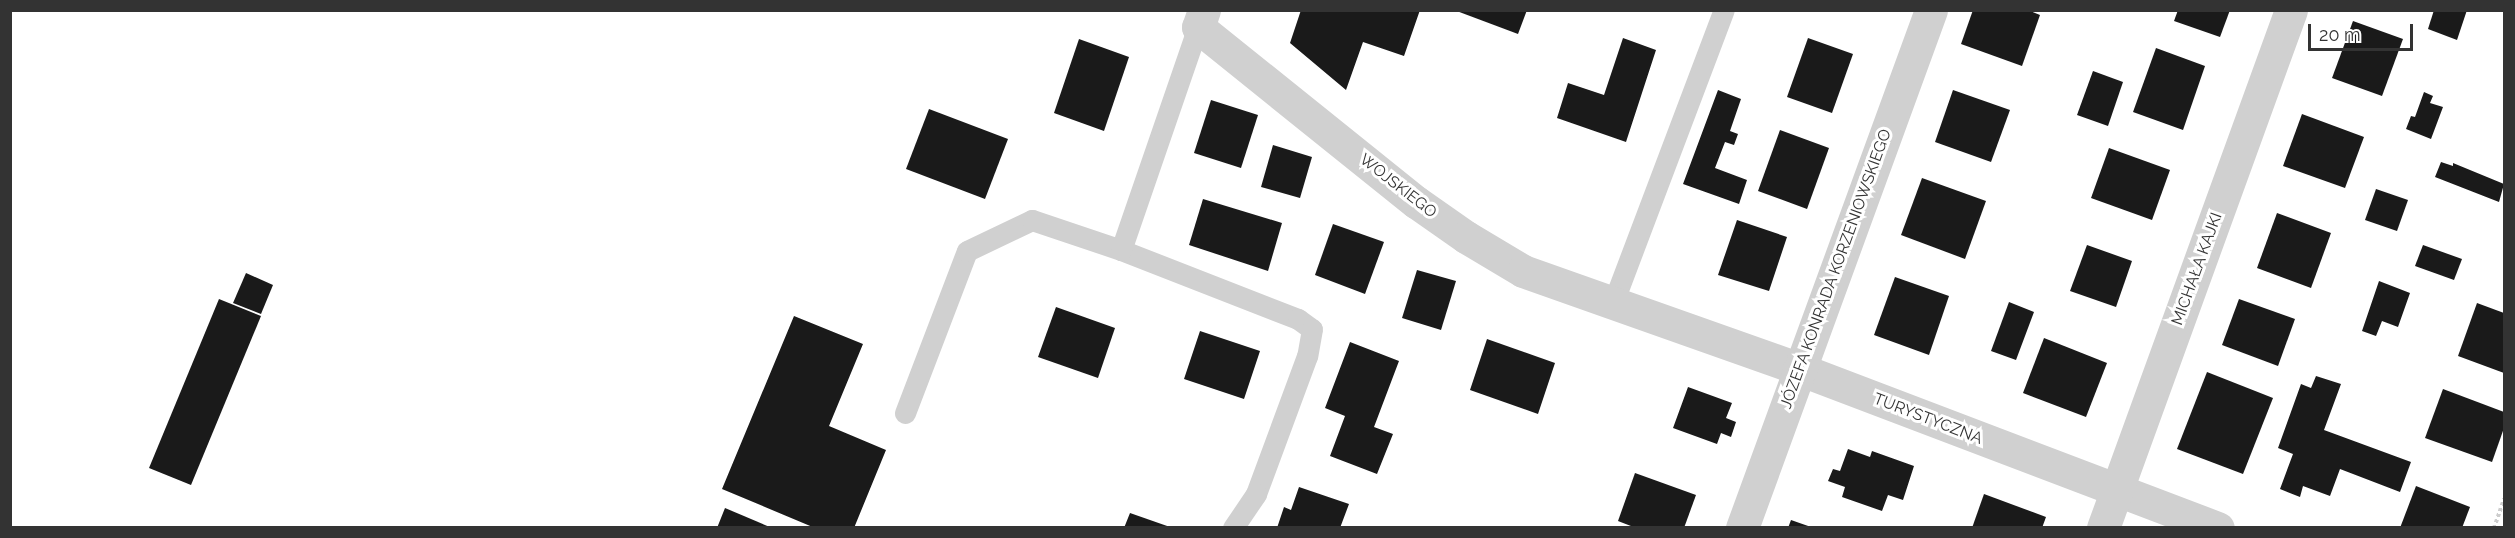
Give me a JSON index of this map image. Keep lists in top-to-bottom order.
{
  "streets": {
    "street": [
      "WOJSKIEGO",
      "JÓZEFA KONRADA KORZENIOWSKIEGO",
      "MICHAŁA KAJKI",
      "TURYSTYCZNA"
    ]
  },
  "crossings": [
    ["WOJSKIEGO", "TURYSTYCZNA"],
    ["JÓZEFA KONRADA KORZENIOWSKIEGO", "TURYSTYCZNA"],
    ["MICHAŁA KAJKI", "TURYSTYCZNA"]
  ],
  "scale_bar": "20 m"
}
